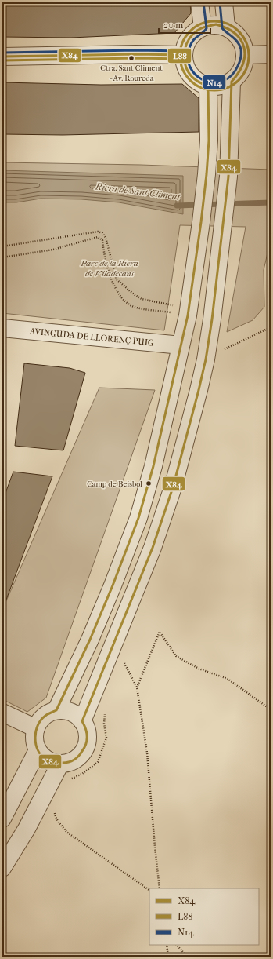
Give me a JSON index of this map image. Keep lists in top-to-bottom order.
{
  "streets": {
    "street": ["AVINGUDA DE LLORENÇ PUIG"]
  },
  "water": ["Riera de Sant Climent"],
  "parks": ["Parc de la Riera de Viladecans"],
  "places": ["Ctra. Sant Climent - Av. Roureda", "Camp de Beisbol"],
  "lines": ["transit line N14", "transit line L88", "transit line X84"],
  "legend": ["X84", "L88", "N14"],
  "scale_bar": "20 m"
}
